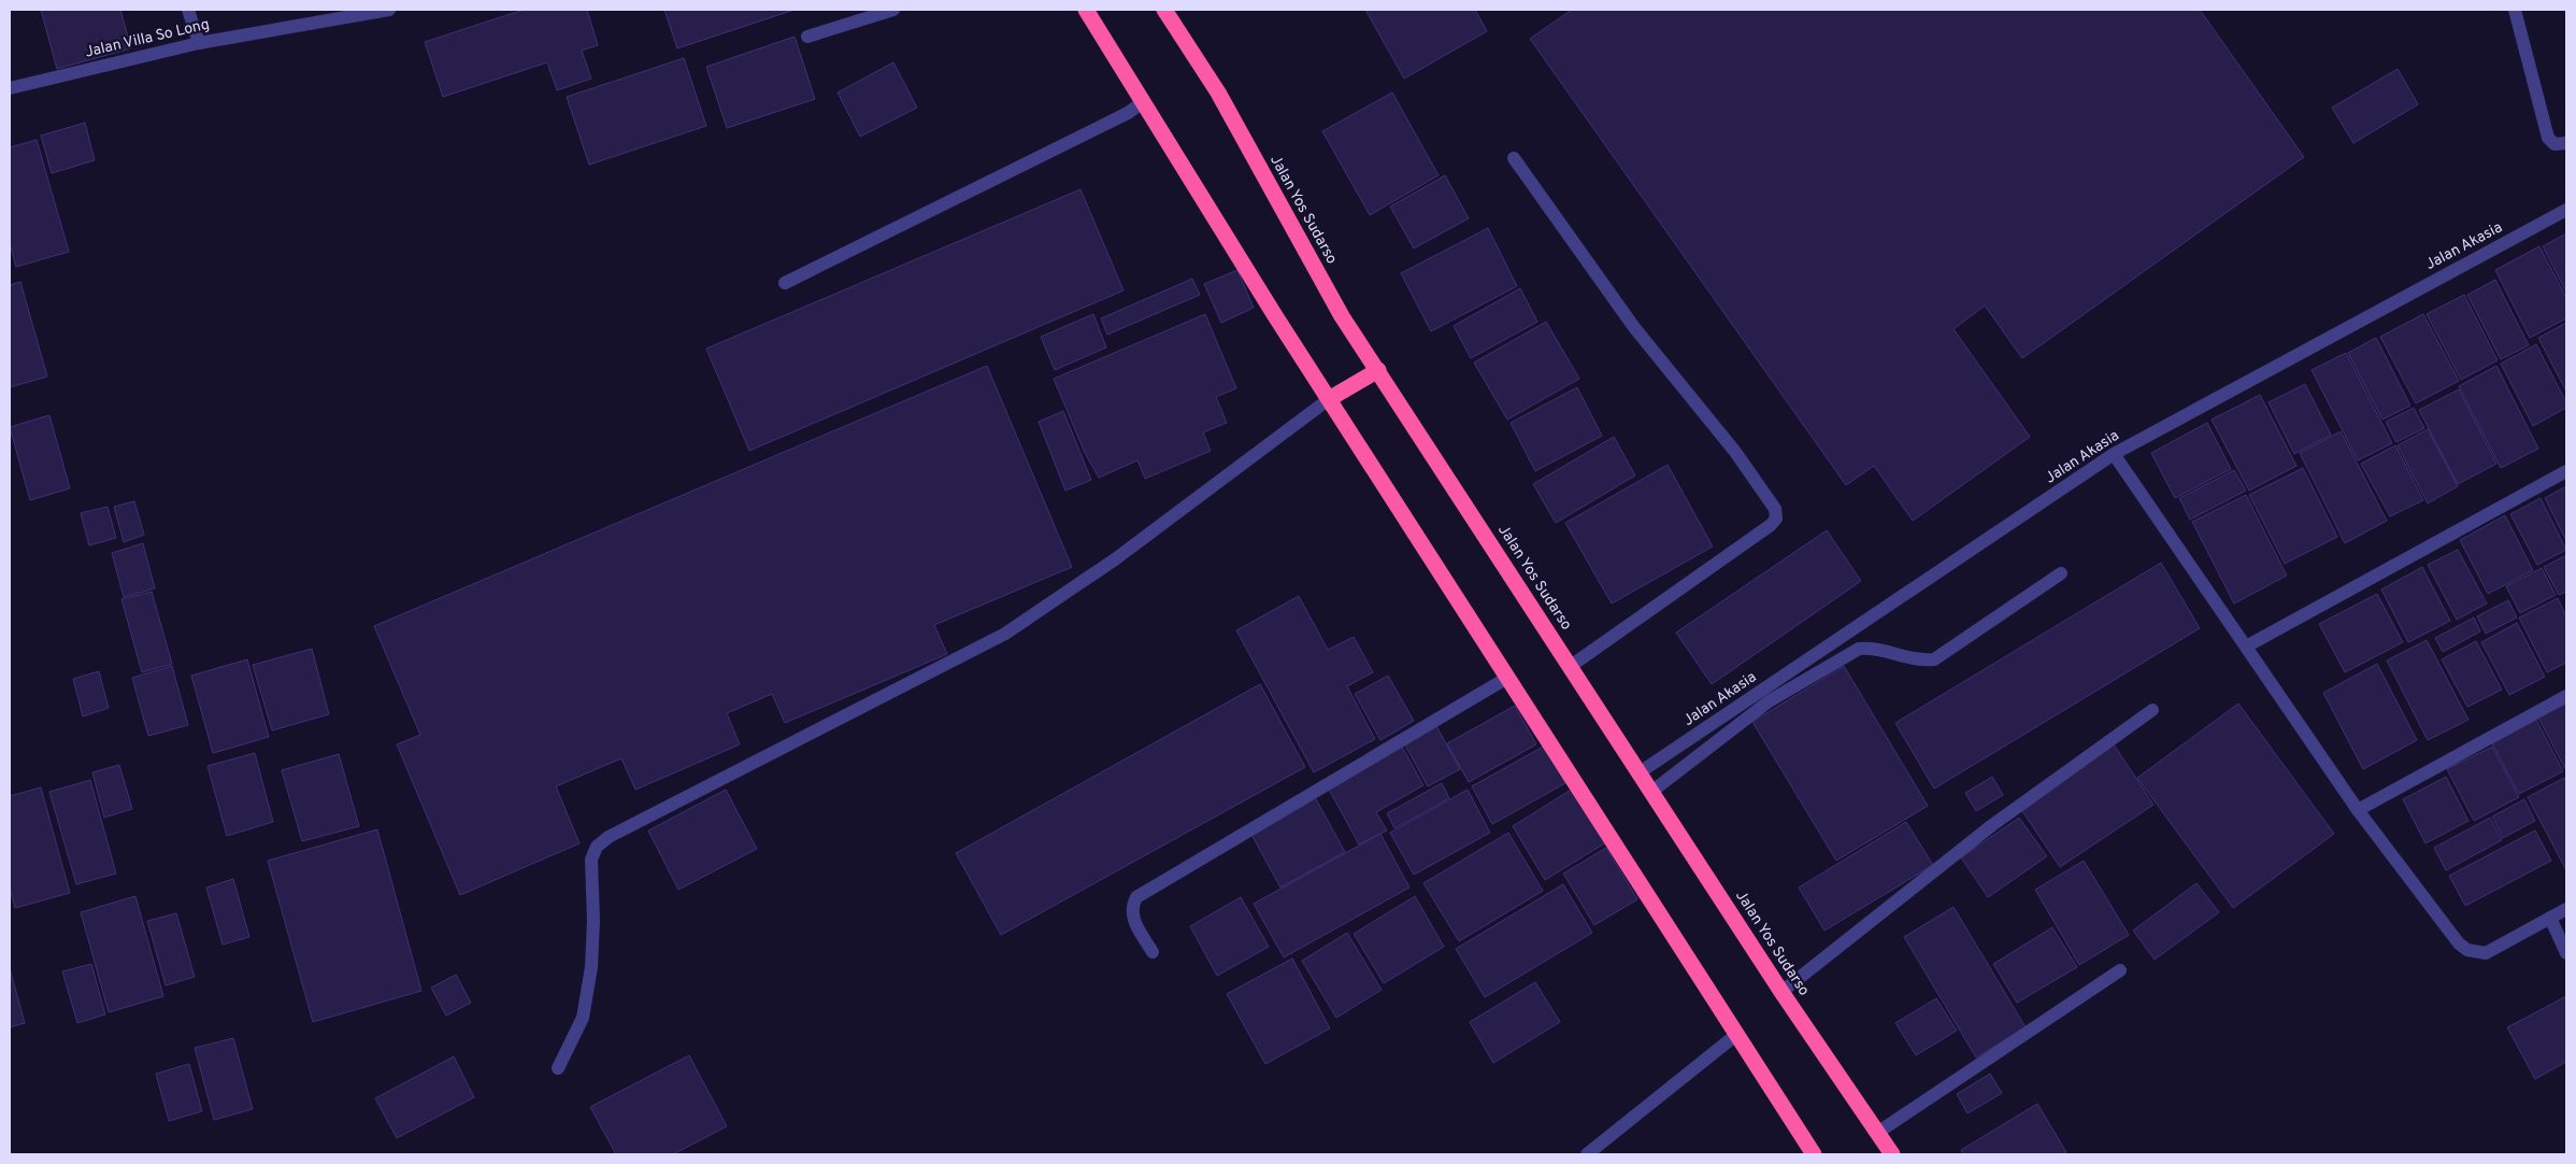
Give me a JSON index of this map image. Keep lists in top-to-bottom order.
{
  "streets": {
    "highway": ["Jalan Yos Sudarso"],
    "street": ["Jalan Villa So Long", "Jalan Akasia"]
  },
  "crossings": [
    ["Jalan Yos Sudarso", "Jalan Akasia"]
  ]
}
